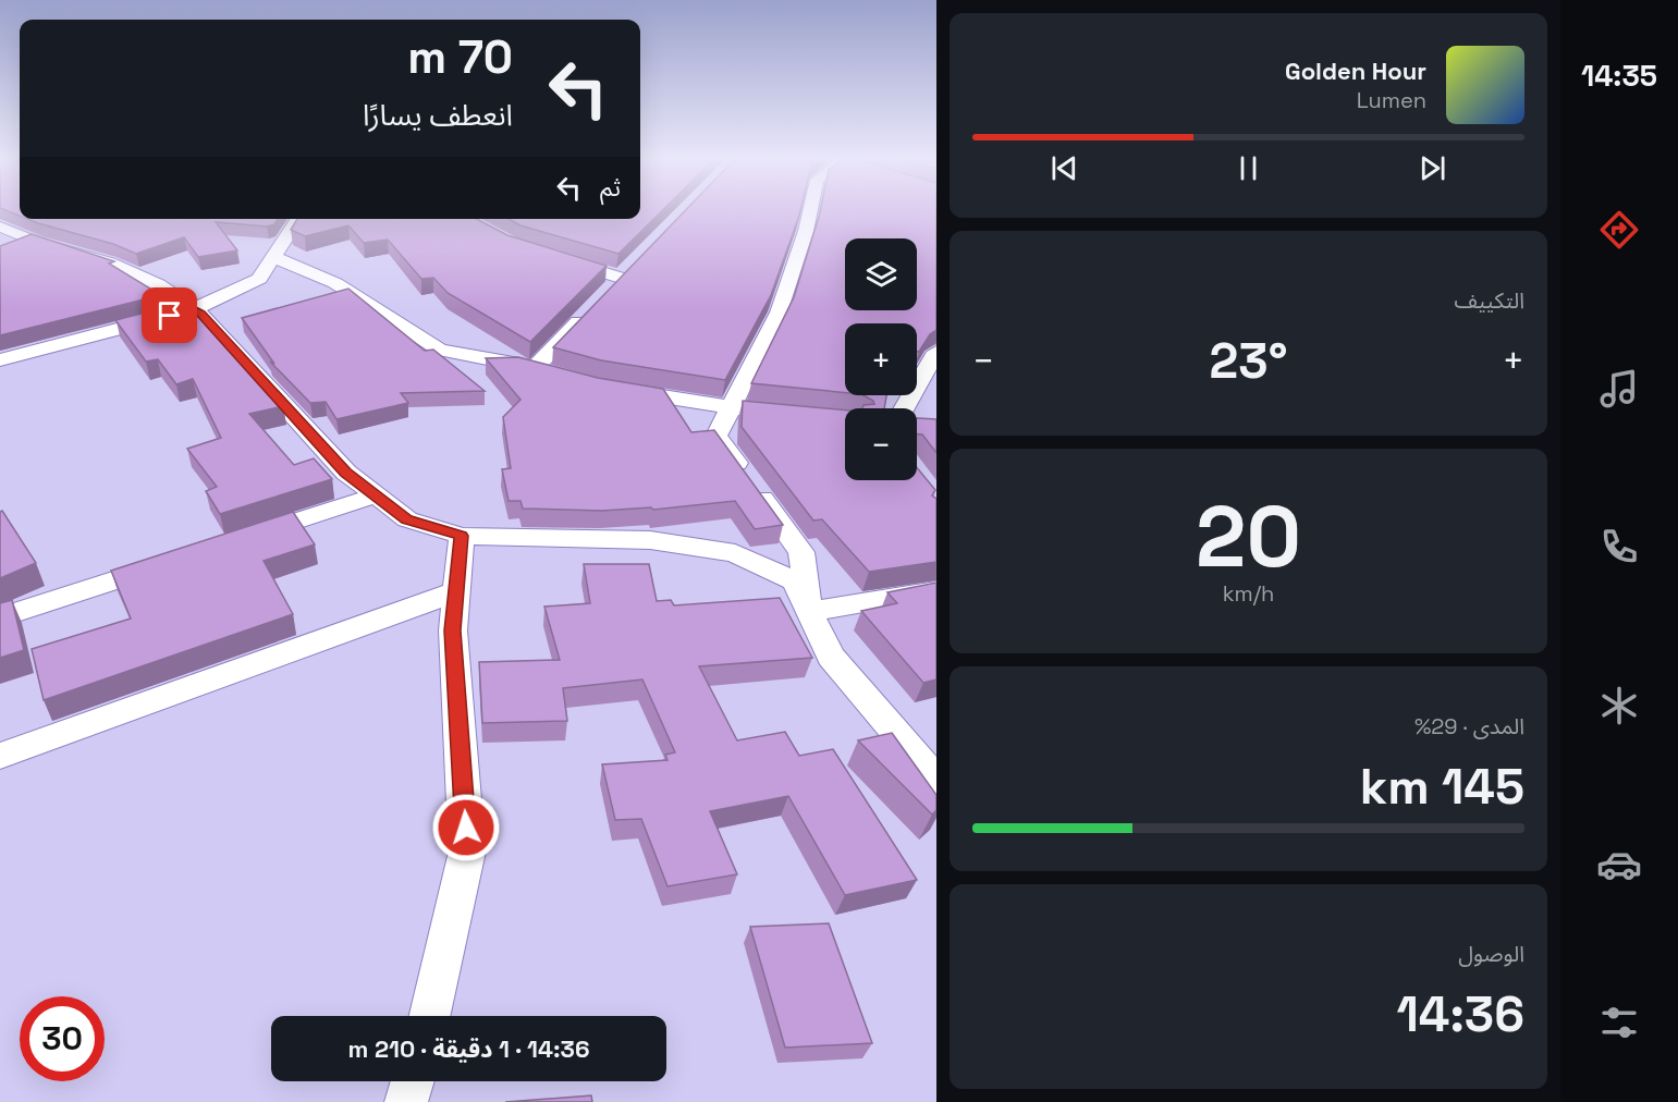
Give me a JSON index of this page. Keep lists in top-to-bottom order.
{
  "page": {
    "tabs": "14:35",
    "turn": ["70 m", "انعطف يسارًا"],
    "song": ["Golden Hour", "Lumen"],
    "then": "ثم",
    "tile": [
      "التكييف",
      ["20", "km/h"],
      ["المدى · 29%", "145 km"],
      ["الوصول", "14:36"]
    ],
    "map_buttons": ["+", "−"],
    "heat": ["−", "23°", "+"],
    "limit": "30",
    "trip": "14:36 · 1 دقيقة · 210 m"
  }
}
